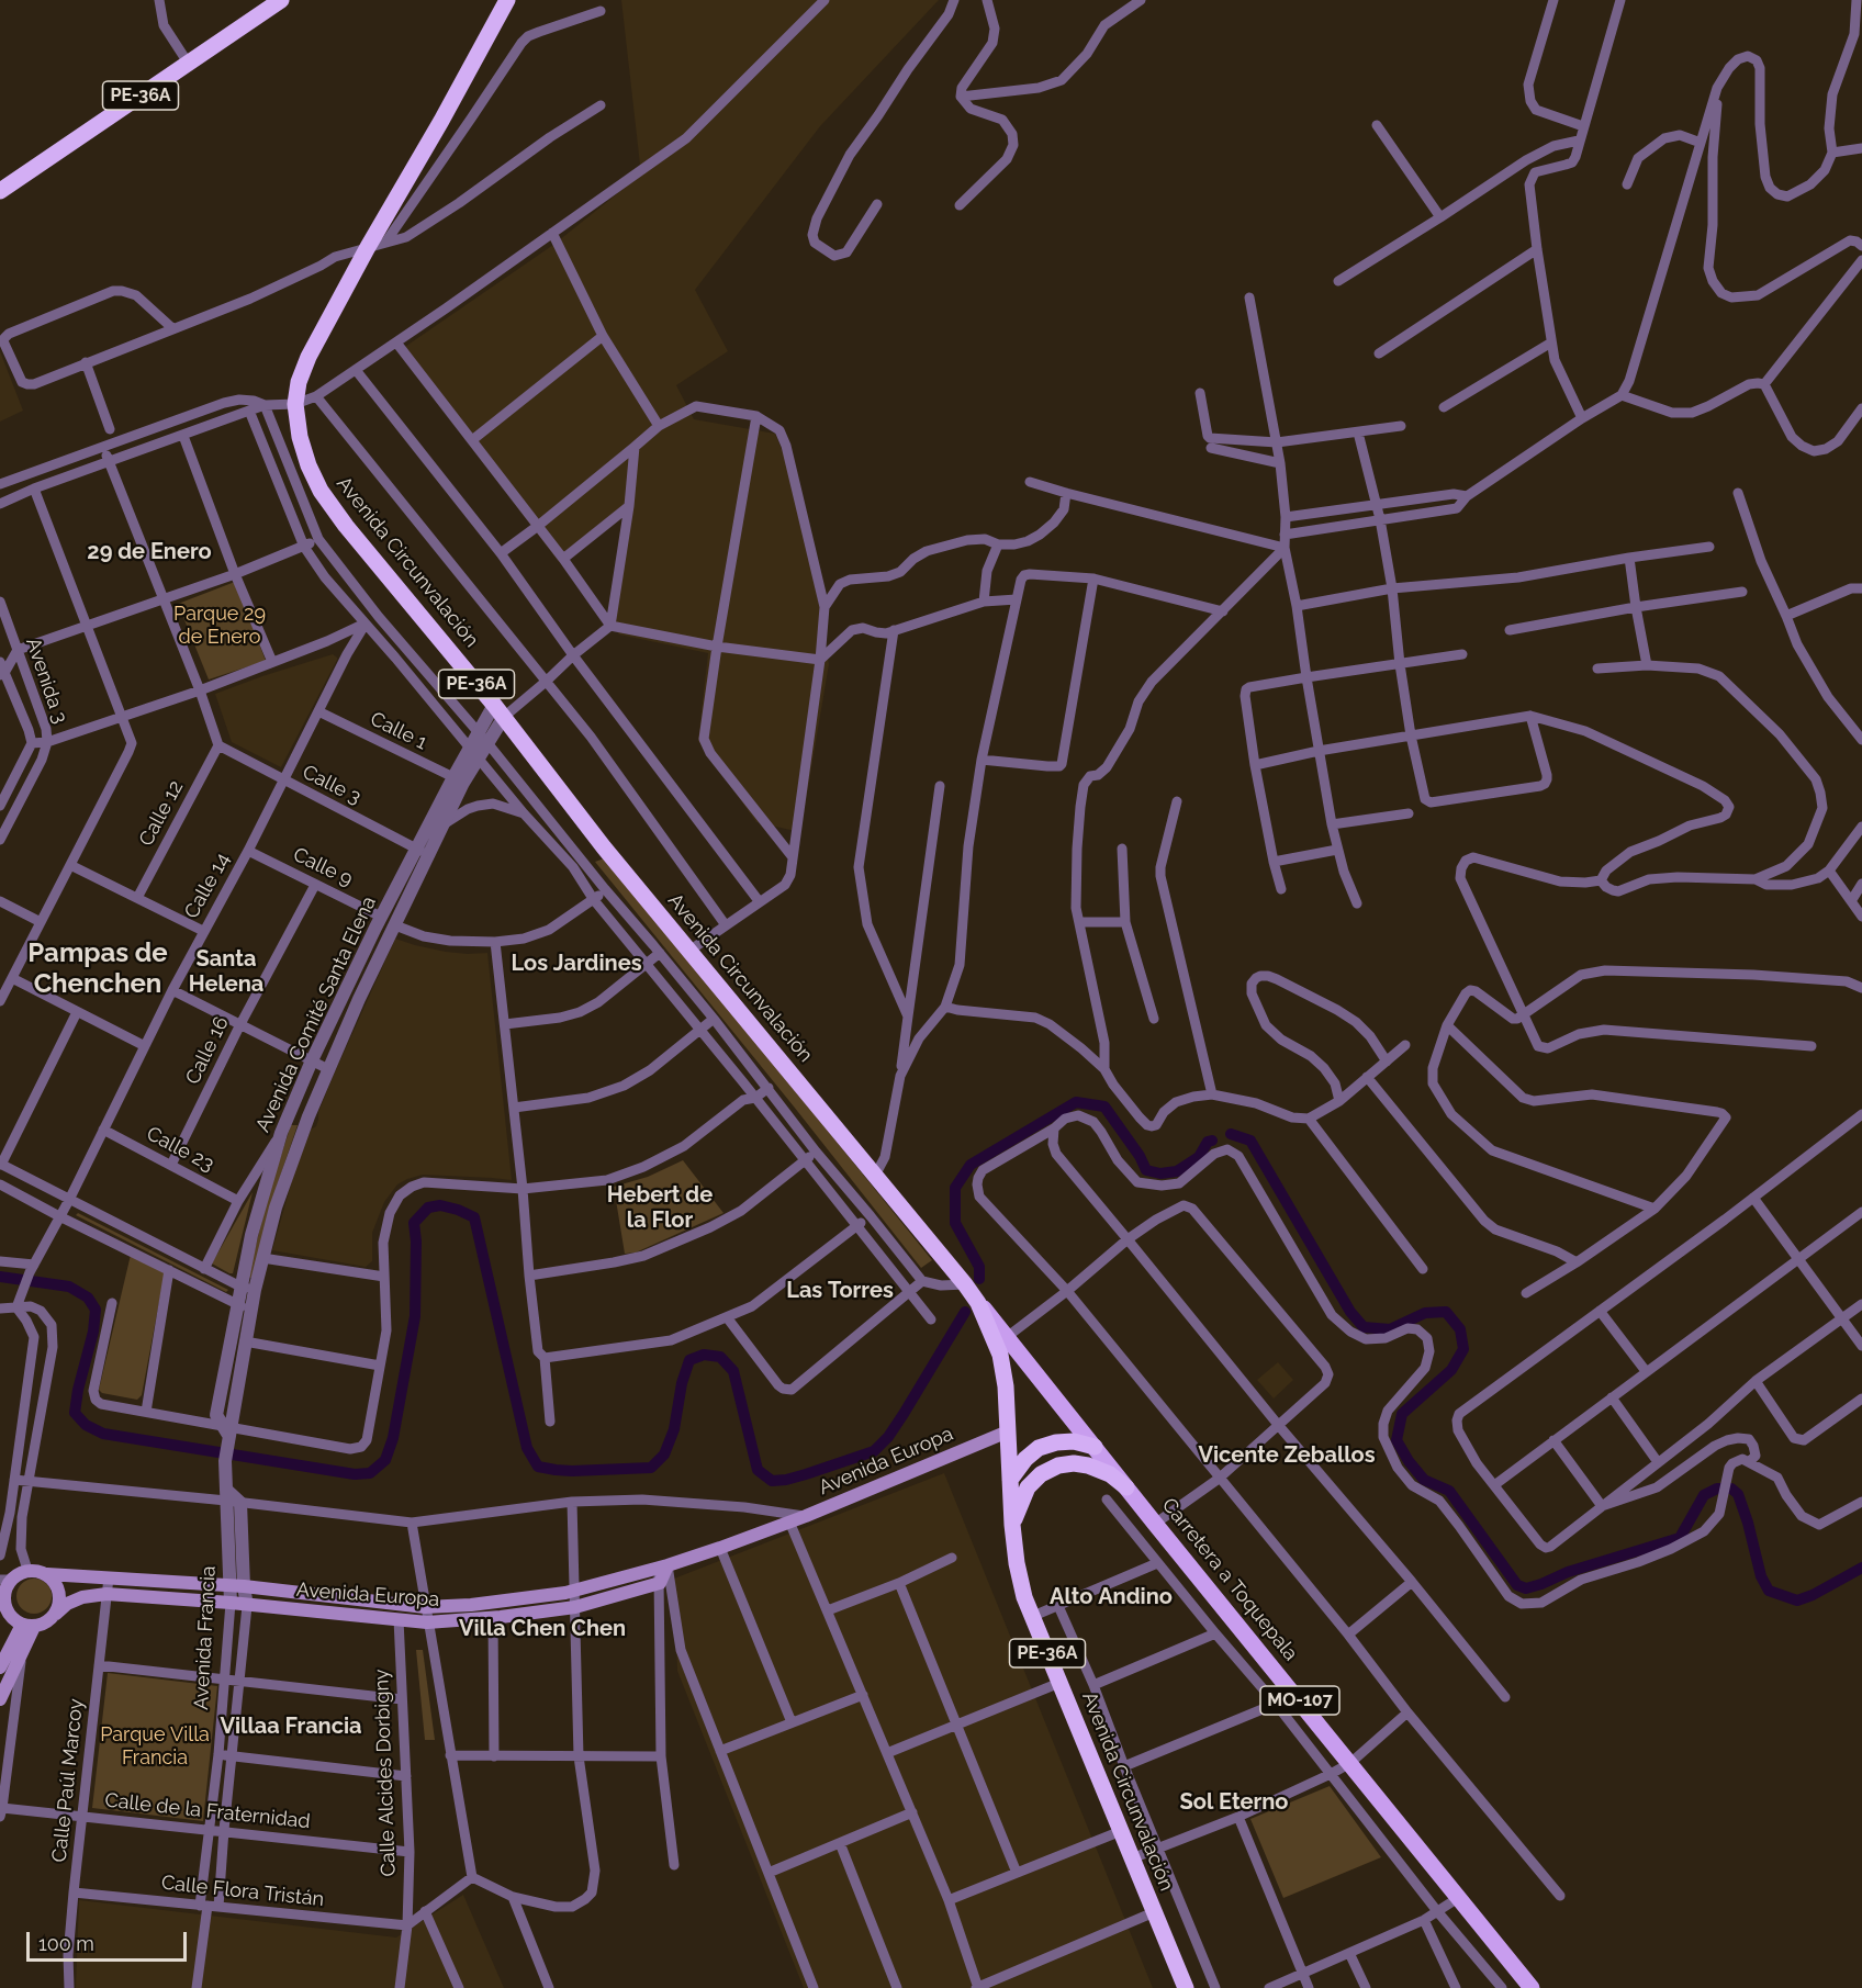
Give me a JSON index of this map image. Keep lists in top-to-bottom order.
{
  "streets": {
    "highway": ["PE-36A", "Avenida Circunvalación"],
    "main road": ["Avenida Europa", "Carretera a Toquepala", "MO-107"],
    "street": [
      "Avenida 3",
      "Calle 1",
      "Calle 3",
      "Calle 12",
      "Calle 9",
      "Calle 14",
      "Avenida Comité Santa Elena",
      "Calle 16",
      "Calle 23",
      "Avenida Francia",
      "Calle Alcides Dorbigny",
      "Calle Paúl Marcoy",
      "Calle de la Fraternidad",
      "Calle Flora Tristán"
    ]
  },
  "crossings": [
    ["Avenida Circunvalación", "Avenida Comité Santa Elena"],
    ["Avenida Circunvalación", "Avenida Europa"],
    ["Avenida Circunvalación", "Carretera a Toquepala"],
    ["Calle 1", "Calle 14"],
    ["Calle 1", "Avenida Comité Santa Elena"],
    ["Calle 3", "Calle 12"],
    ["Calle 3", "Calle 14"],
    ["Calle 3", "Avenida Comité Santa Elena"],
    ["Calle 9", "Calle 14"],
    ["Calle 9", "Avenida Comité Santa Elena"],
    ["Calle 9", "Calle 16"],
    ["Calle 14", "Calle 23"],
    ["Avenida Comité Santa Elena", "Avenida Francia"],
    ["Calle 16", "Calle 23"],
    ["Avenida Europa", "Avenida Francia"],
    ["Avenida Europa", "Calle Alcides Dorbigny"],
    ["Avenida Europa", "Calle Paúl Marcoy"],
    ["Avenida Francia", "Calle de la Fraternidad"],
    ["Avenida Francia", "Calle Flora Tristán"],
    ["Calle Alcides Dorbigny", "Calle de la Fraternidad"],
    ["Calle Alcides Dorbigny", "Calle Flora Tristán"],
    ["Calle Paúl Marcoy", "Calle de la Fraternidad"],
    ["Calle Paúl Marcoy", "Calle Flora Tristán"]
  ],
  "districts": [
    "29 de Enero",
    "Pampas de Chenchen",
    "Santa Helena",
    "Los Jardines",
    "Hebert de la Flor",
    "Las Torres",
    "Vicente Zeballos",
    "Alto Andino",
    "Villa Chen Chen",
    "Villaa Francia",
    "Sol Eterno"
  ],
  "parks": ["Parque 29 de Enero", "Parque Villa Francia"],
  "scale_bar": "100 m"
}
